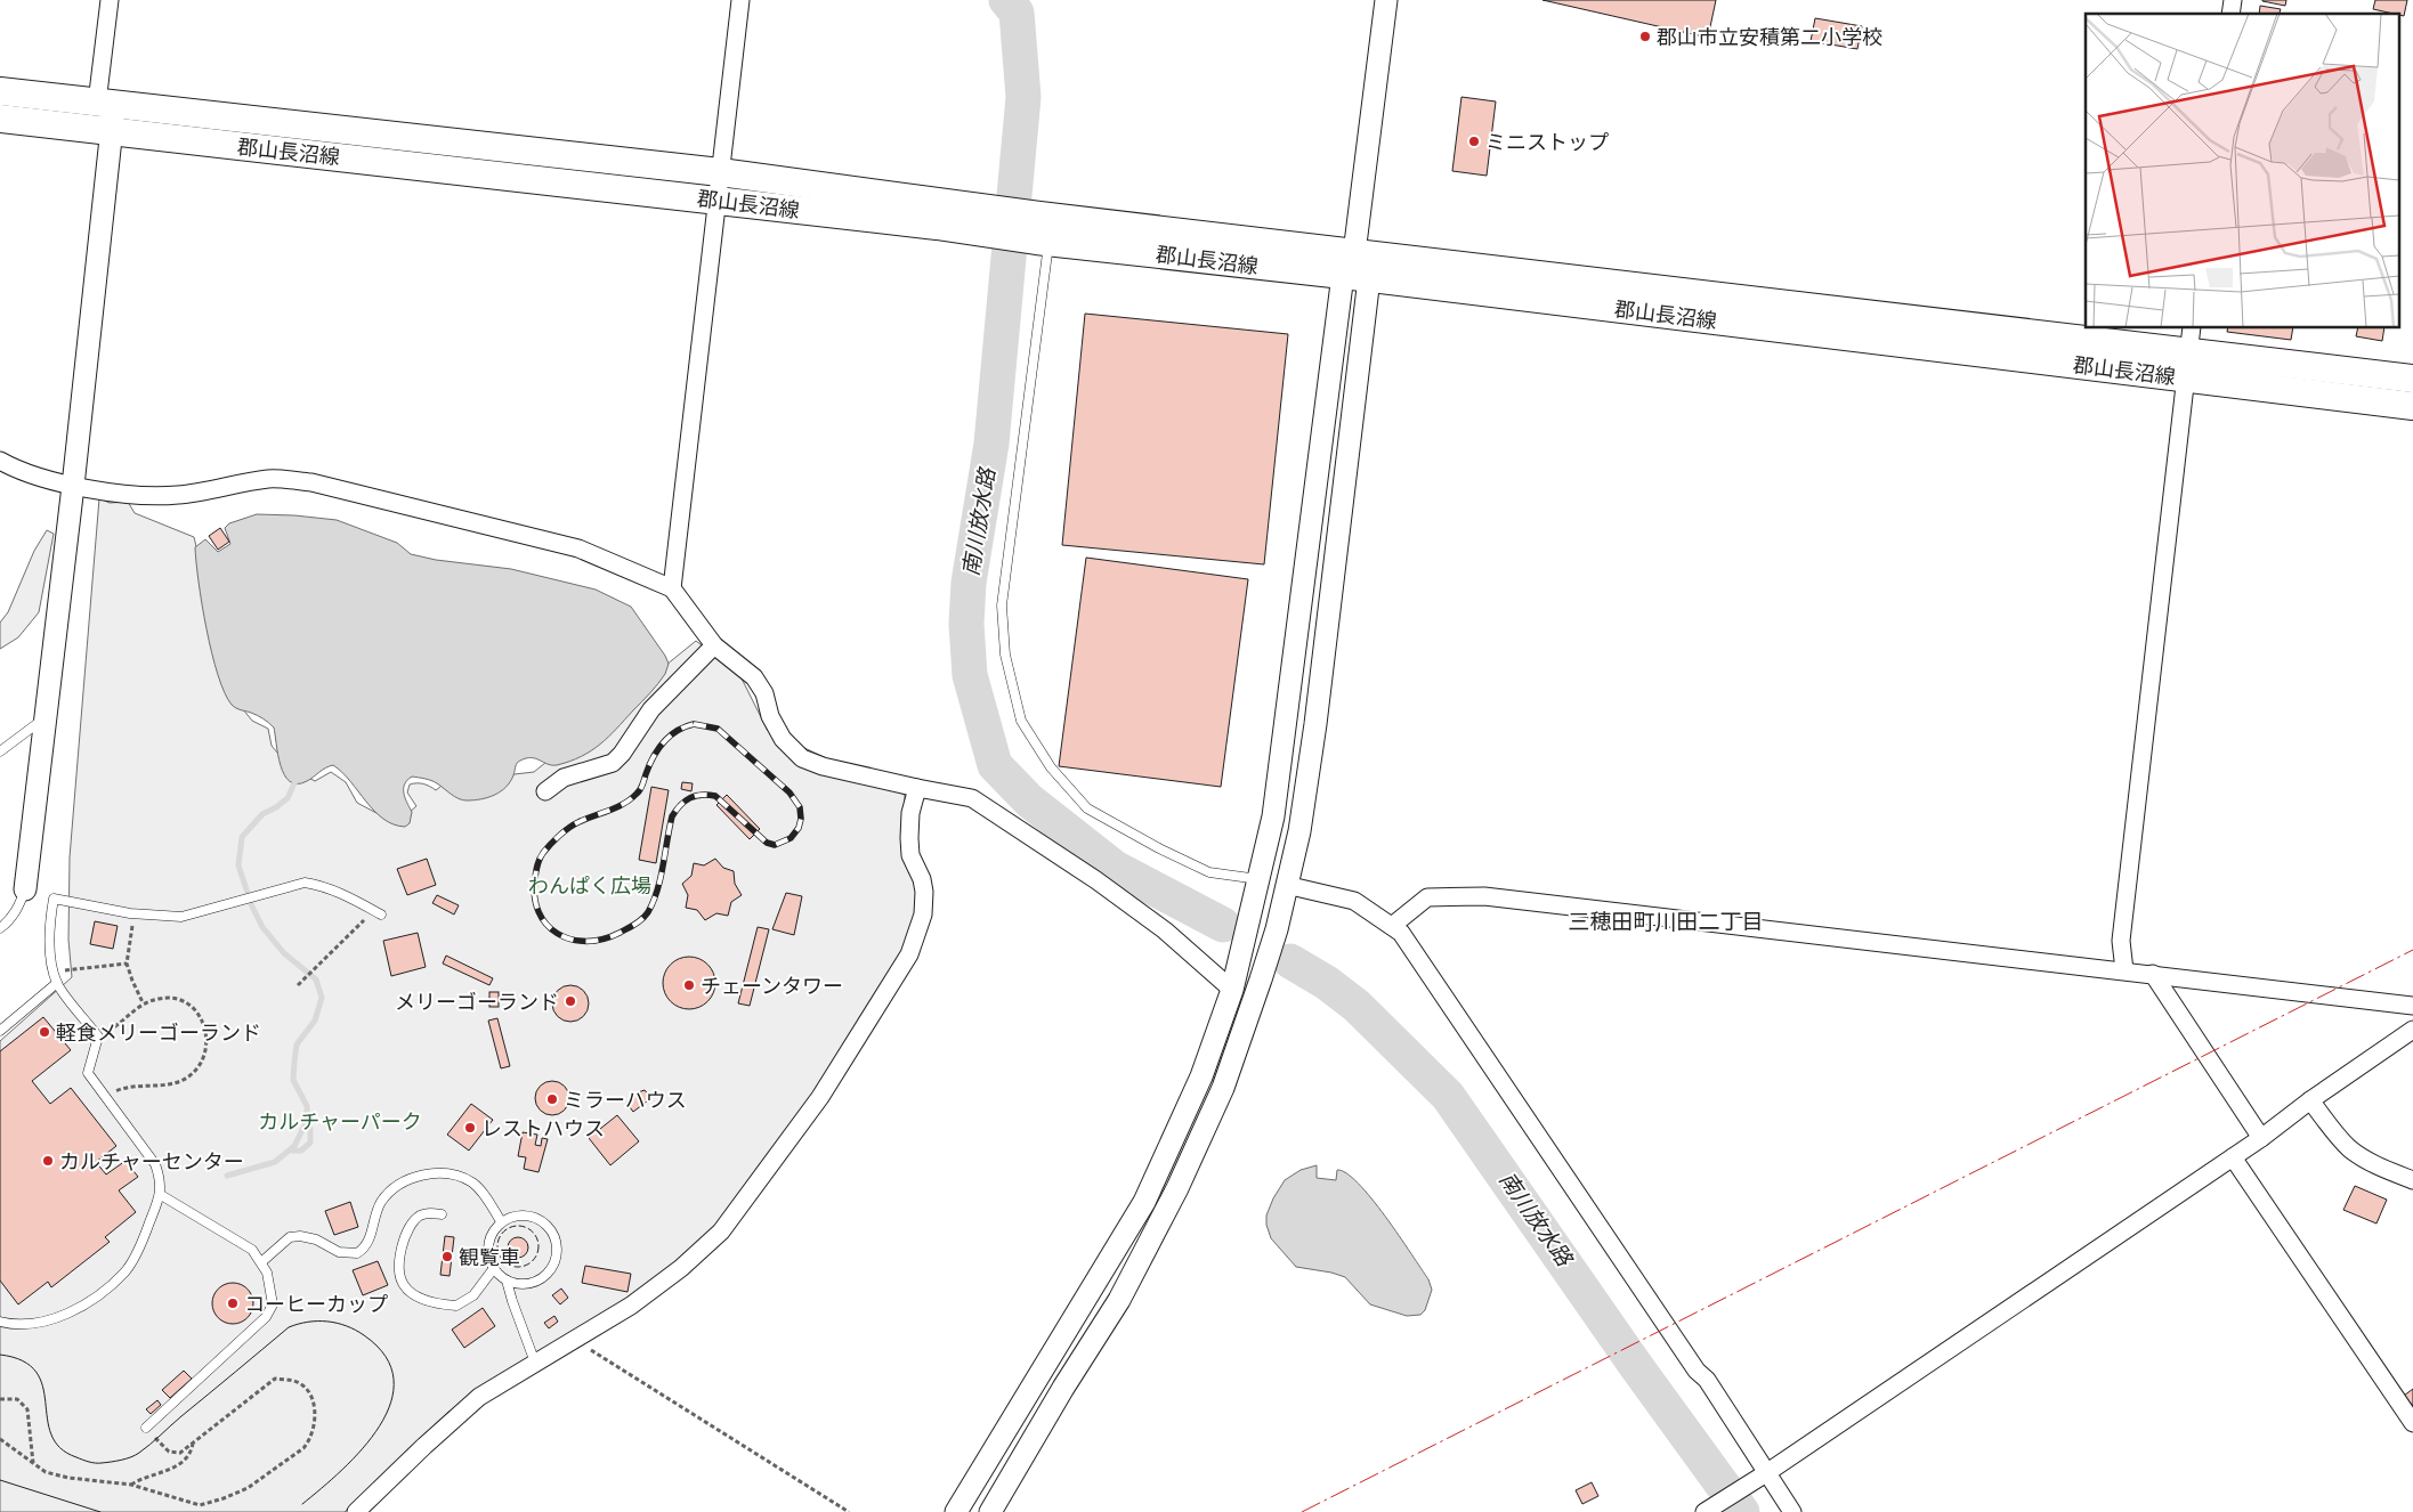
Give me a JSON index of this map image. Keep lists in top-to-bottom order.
{
  "streets": {
    "main road": ["郡山長沼線"]
  },
  "districts": ["三穂田町川田二丁目"],
  "water": ["南川放水路"],
  "parks": ["わんぱく広場", "カルチャーパーク"],
  "places": [
    "郡山市立安積第二小学校",
    "ミニストップ",
    "チェーンタワー",
    "メリーゴーランド",
    "軽食メリーゴーランド",
    "ミラーハウス",
    "レストハウス",
    "カルチャーセンター",
    "観覧車",
    "コーヒーカップ"
  ]
}
